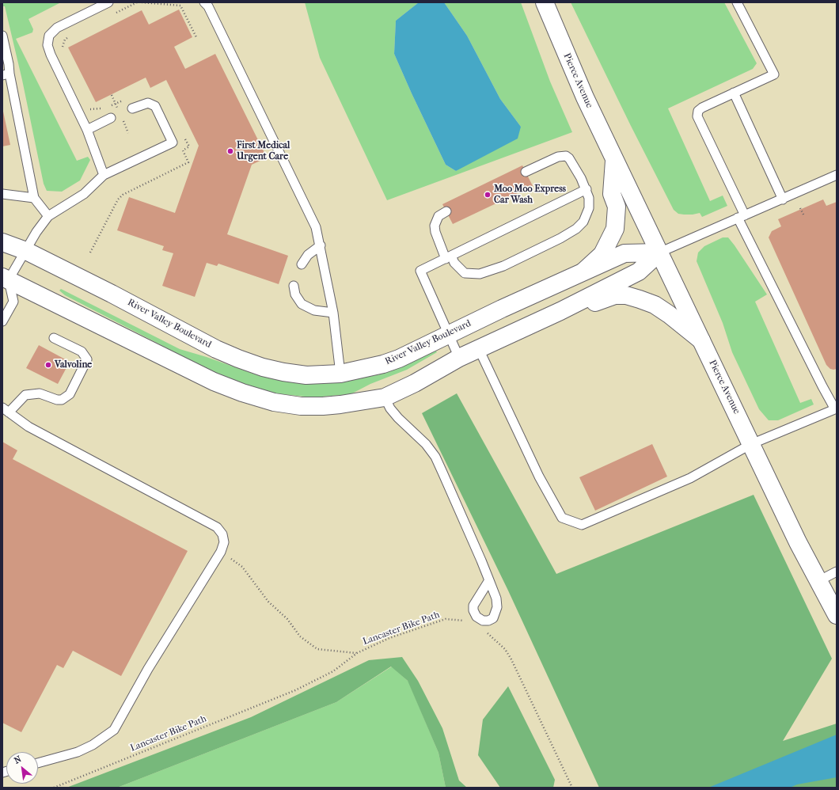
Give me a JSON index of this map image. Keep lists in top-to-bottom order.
{
  "streets": {
    "street": ["Pierce Avenue", "River Valley Boulevard"],
    "path": ["Lancaster Bike Path"]
  },
  "crossings": [
    ["Pierce Avenue", "River Valley Boulevard"]
  ],
  "places": ["First Medical Urgent Care", "Moo Moo Express Car Wash", "Valvoline"],
  "north": "top left"
}
